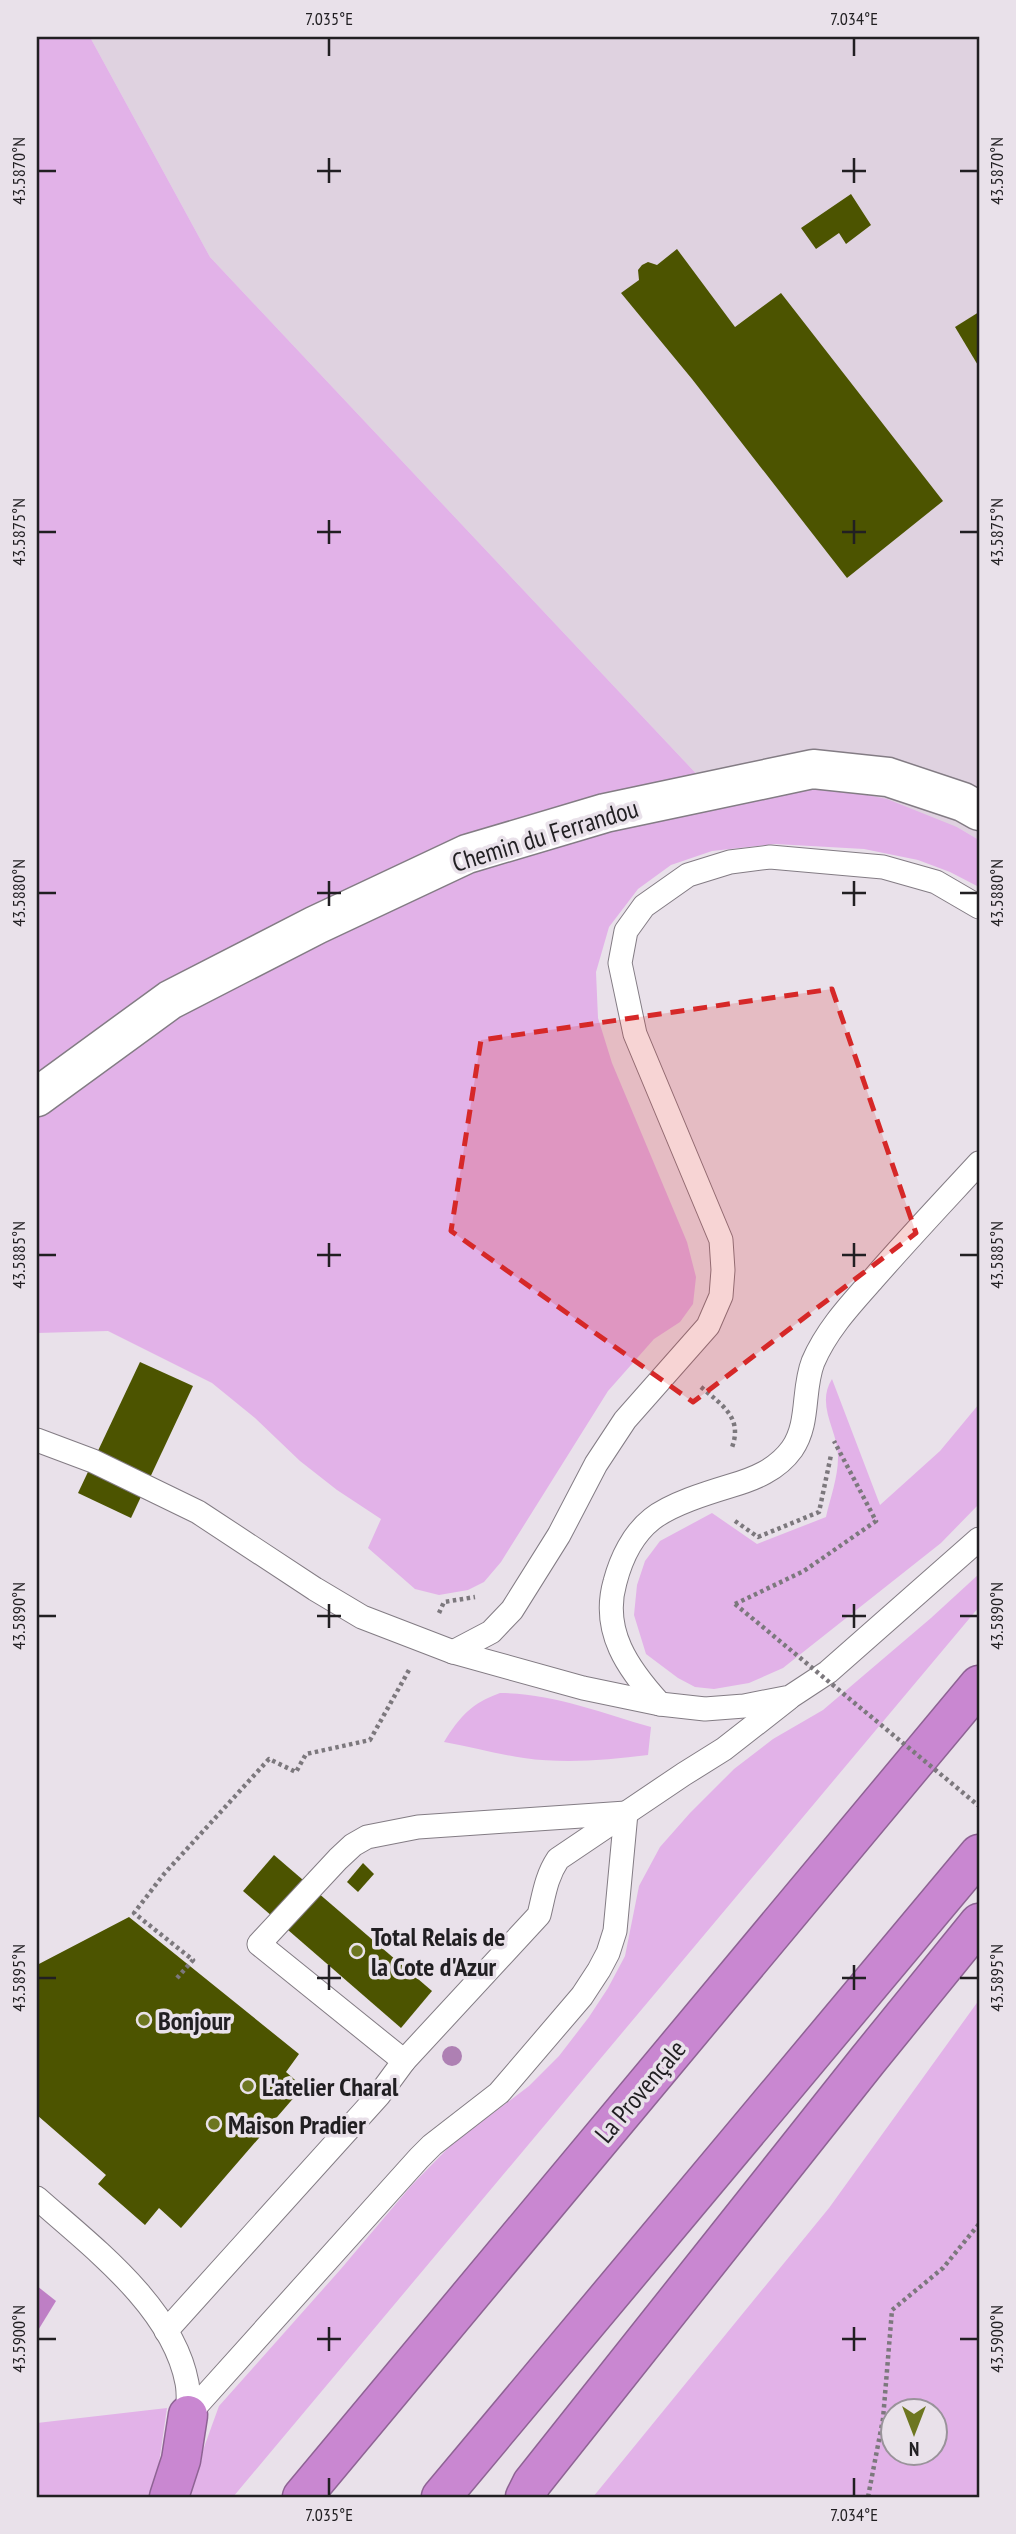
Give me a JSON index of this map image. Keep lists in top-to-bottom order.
{
  "streets": {
    "highway": ["La Provençale"],
    "street": ["Chemin du Ferrandou"]
  },
  "places": [
    "Total Relais de la Cote d'Azur",
    "Bonjour",
    "L'atelier Charal",
    "Maison Pradier"
  ],
  "north": "bottom",
  "coordinates": [
    "7.035°E",
    "7.034°E",
    "43.5870°N",
    "43.5875°N",
    "43.5880°N",
    "43.5885°N",
    "43.5890°N",
    "43.5895°N",
    "43.5900°N"
  ]
}
